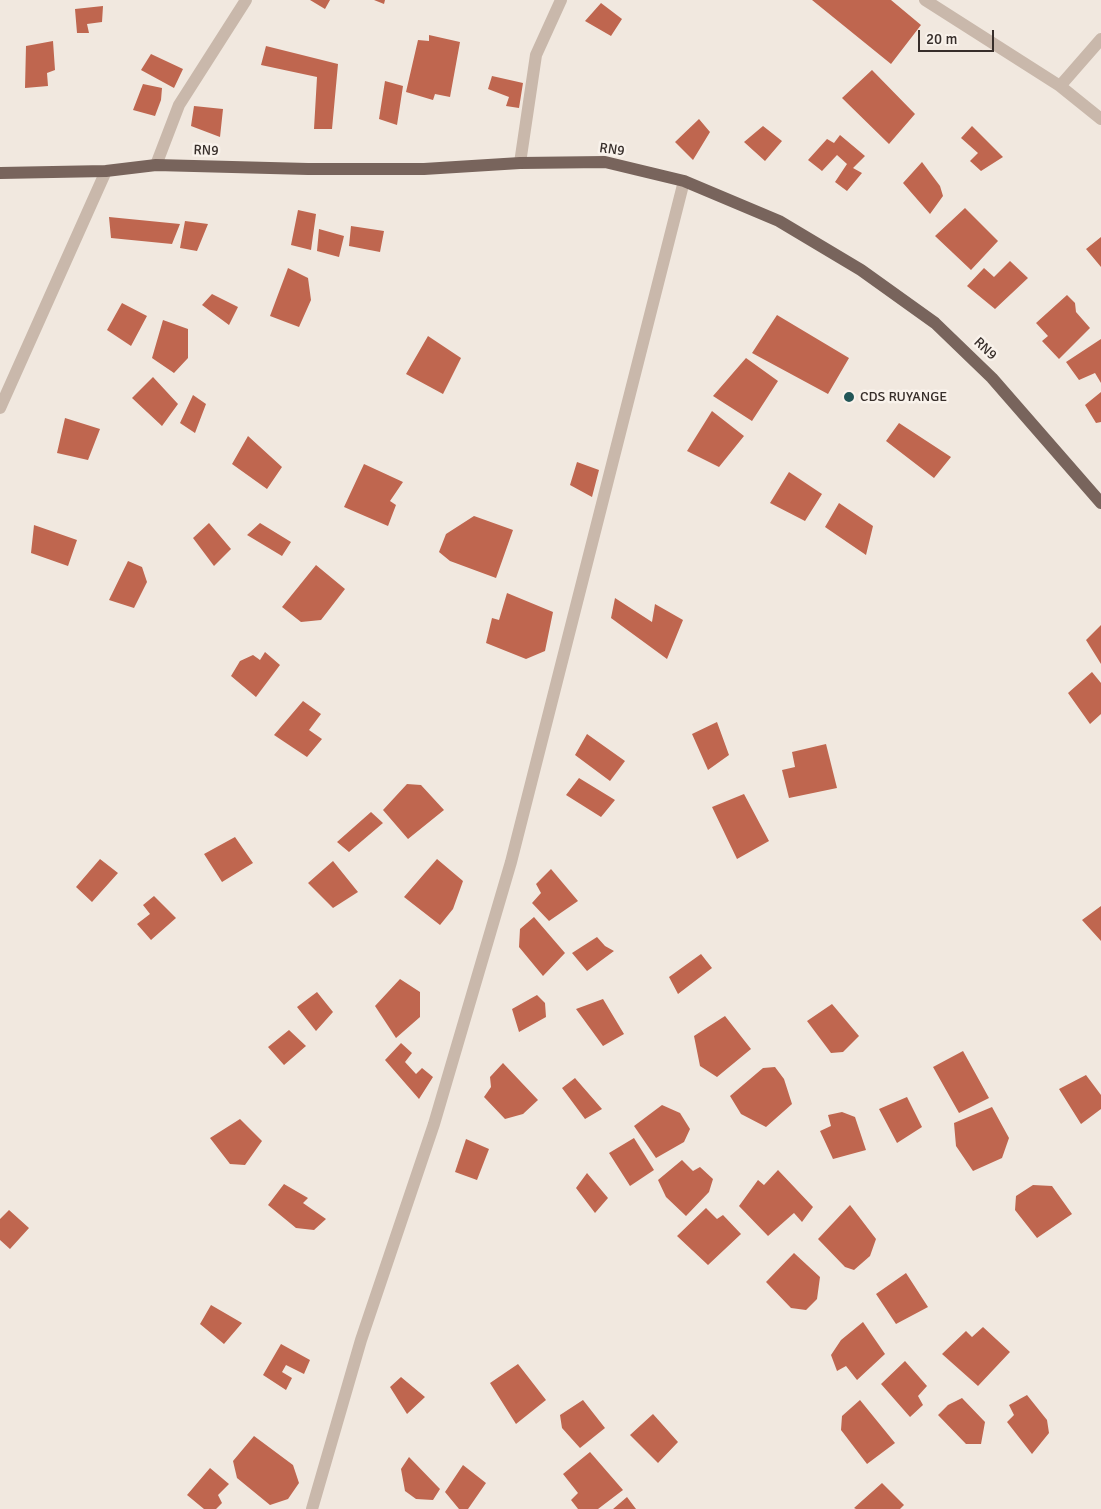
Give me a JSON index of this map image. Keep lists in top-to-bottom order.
{
  "streets": {
    "main road": ["RN9"]
  },
  "places": ["CDS RUYANGE"],
  "scale_bar": "20 m"
}
